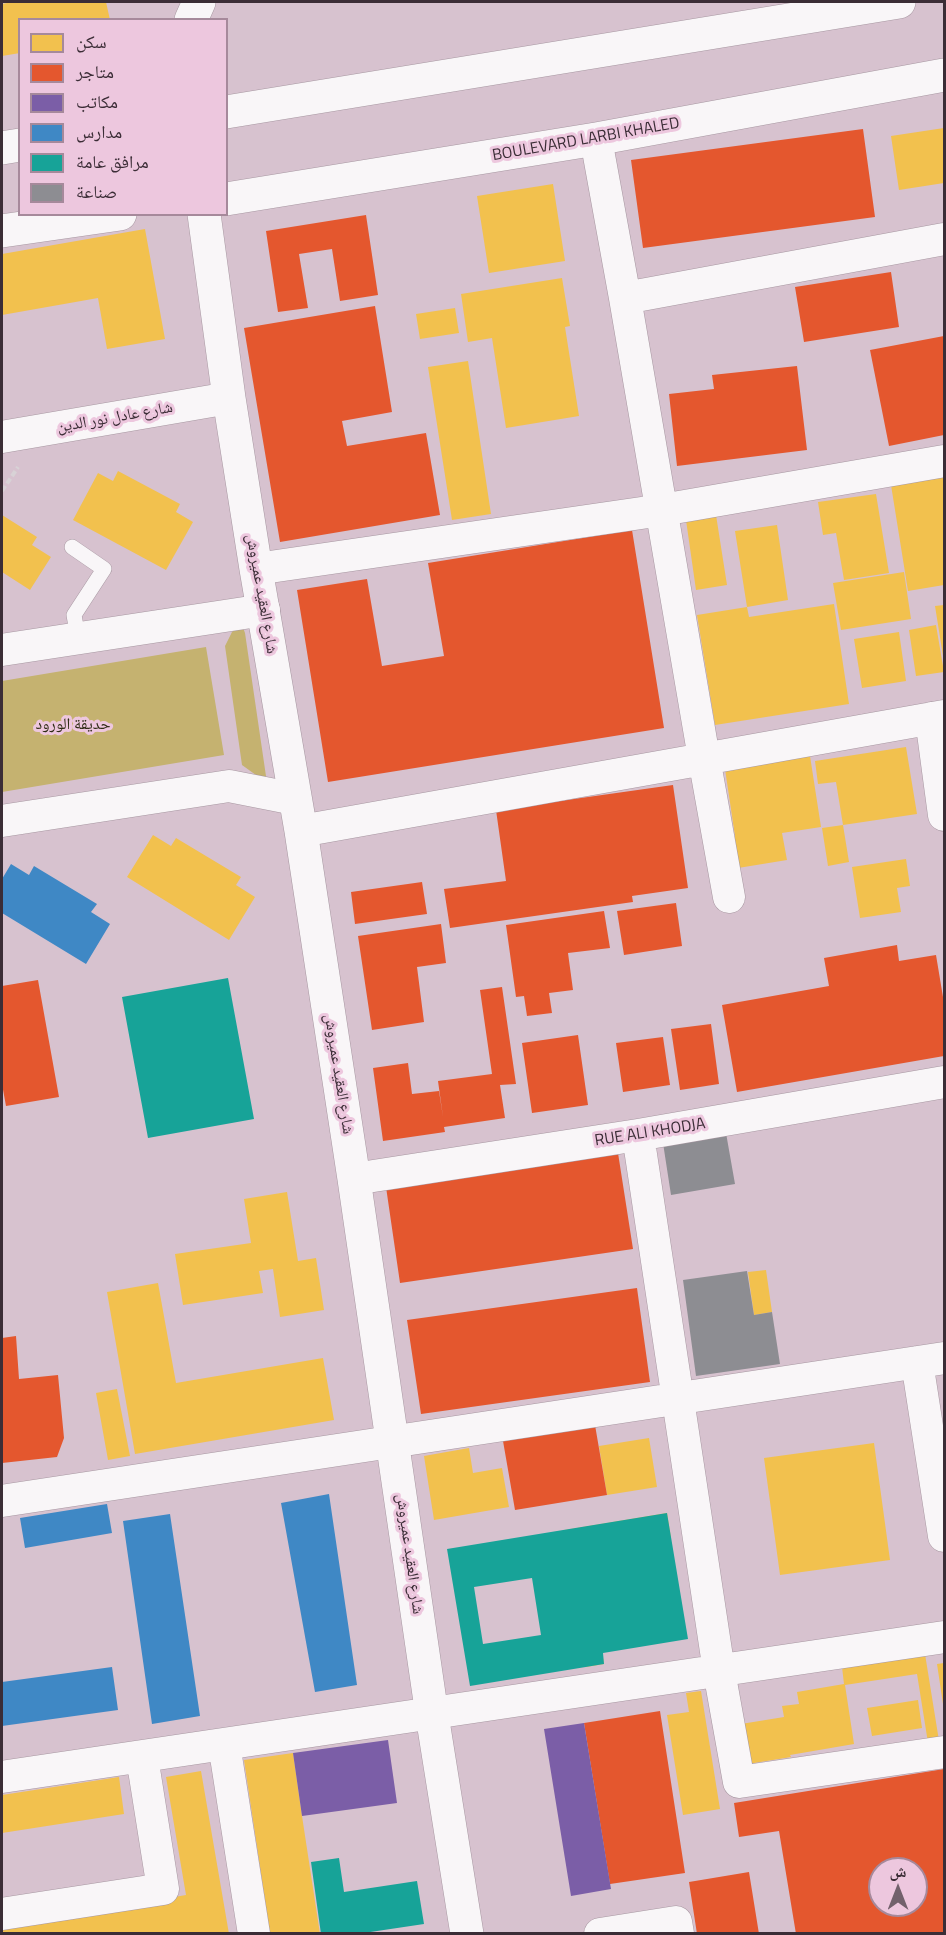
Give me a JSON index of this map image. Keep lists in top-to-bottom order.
{
  "streets": {
    "main road": ["BOULEVARD LARBI KHALED", "شارع العقيد عميروش"],
    "street": ["شارع عادل نور الدين", "RUE ALI KHODJA"]
  },
  "crossings": [
    ["شارع عادل نور الدين", "شارع العقيد عميروش"],
    ["شارع العقيد عميروش", "RUE ALI KHODJA"]
  ],
  "parks": ["حديقة الورود"],
  "legend": [
    "سكن",
    "متاجر",
    "مكاتب",
    "مدارس",
    "مرافق عامة",
    "صناعة"
  ],
  "north": "top"
}
